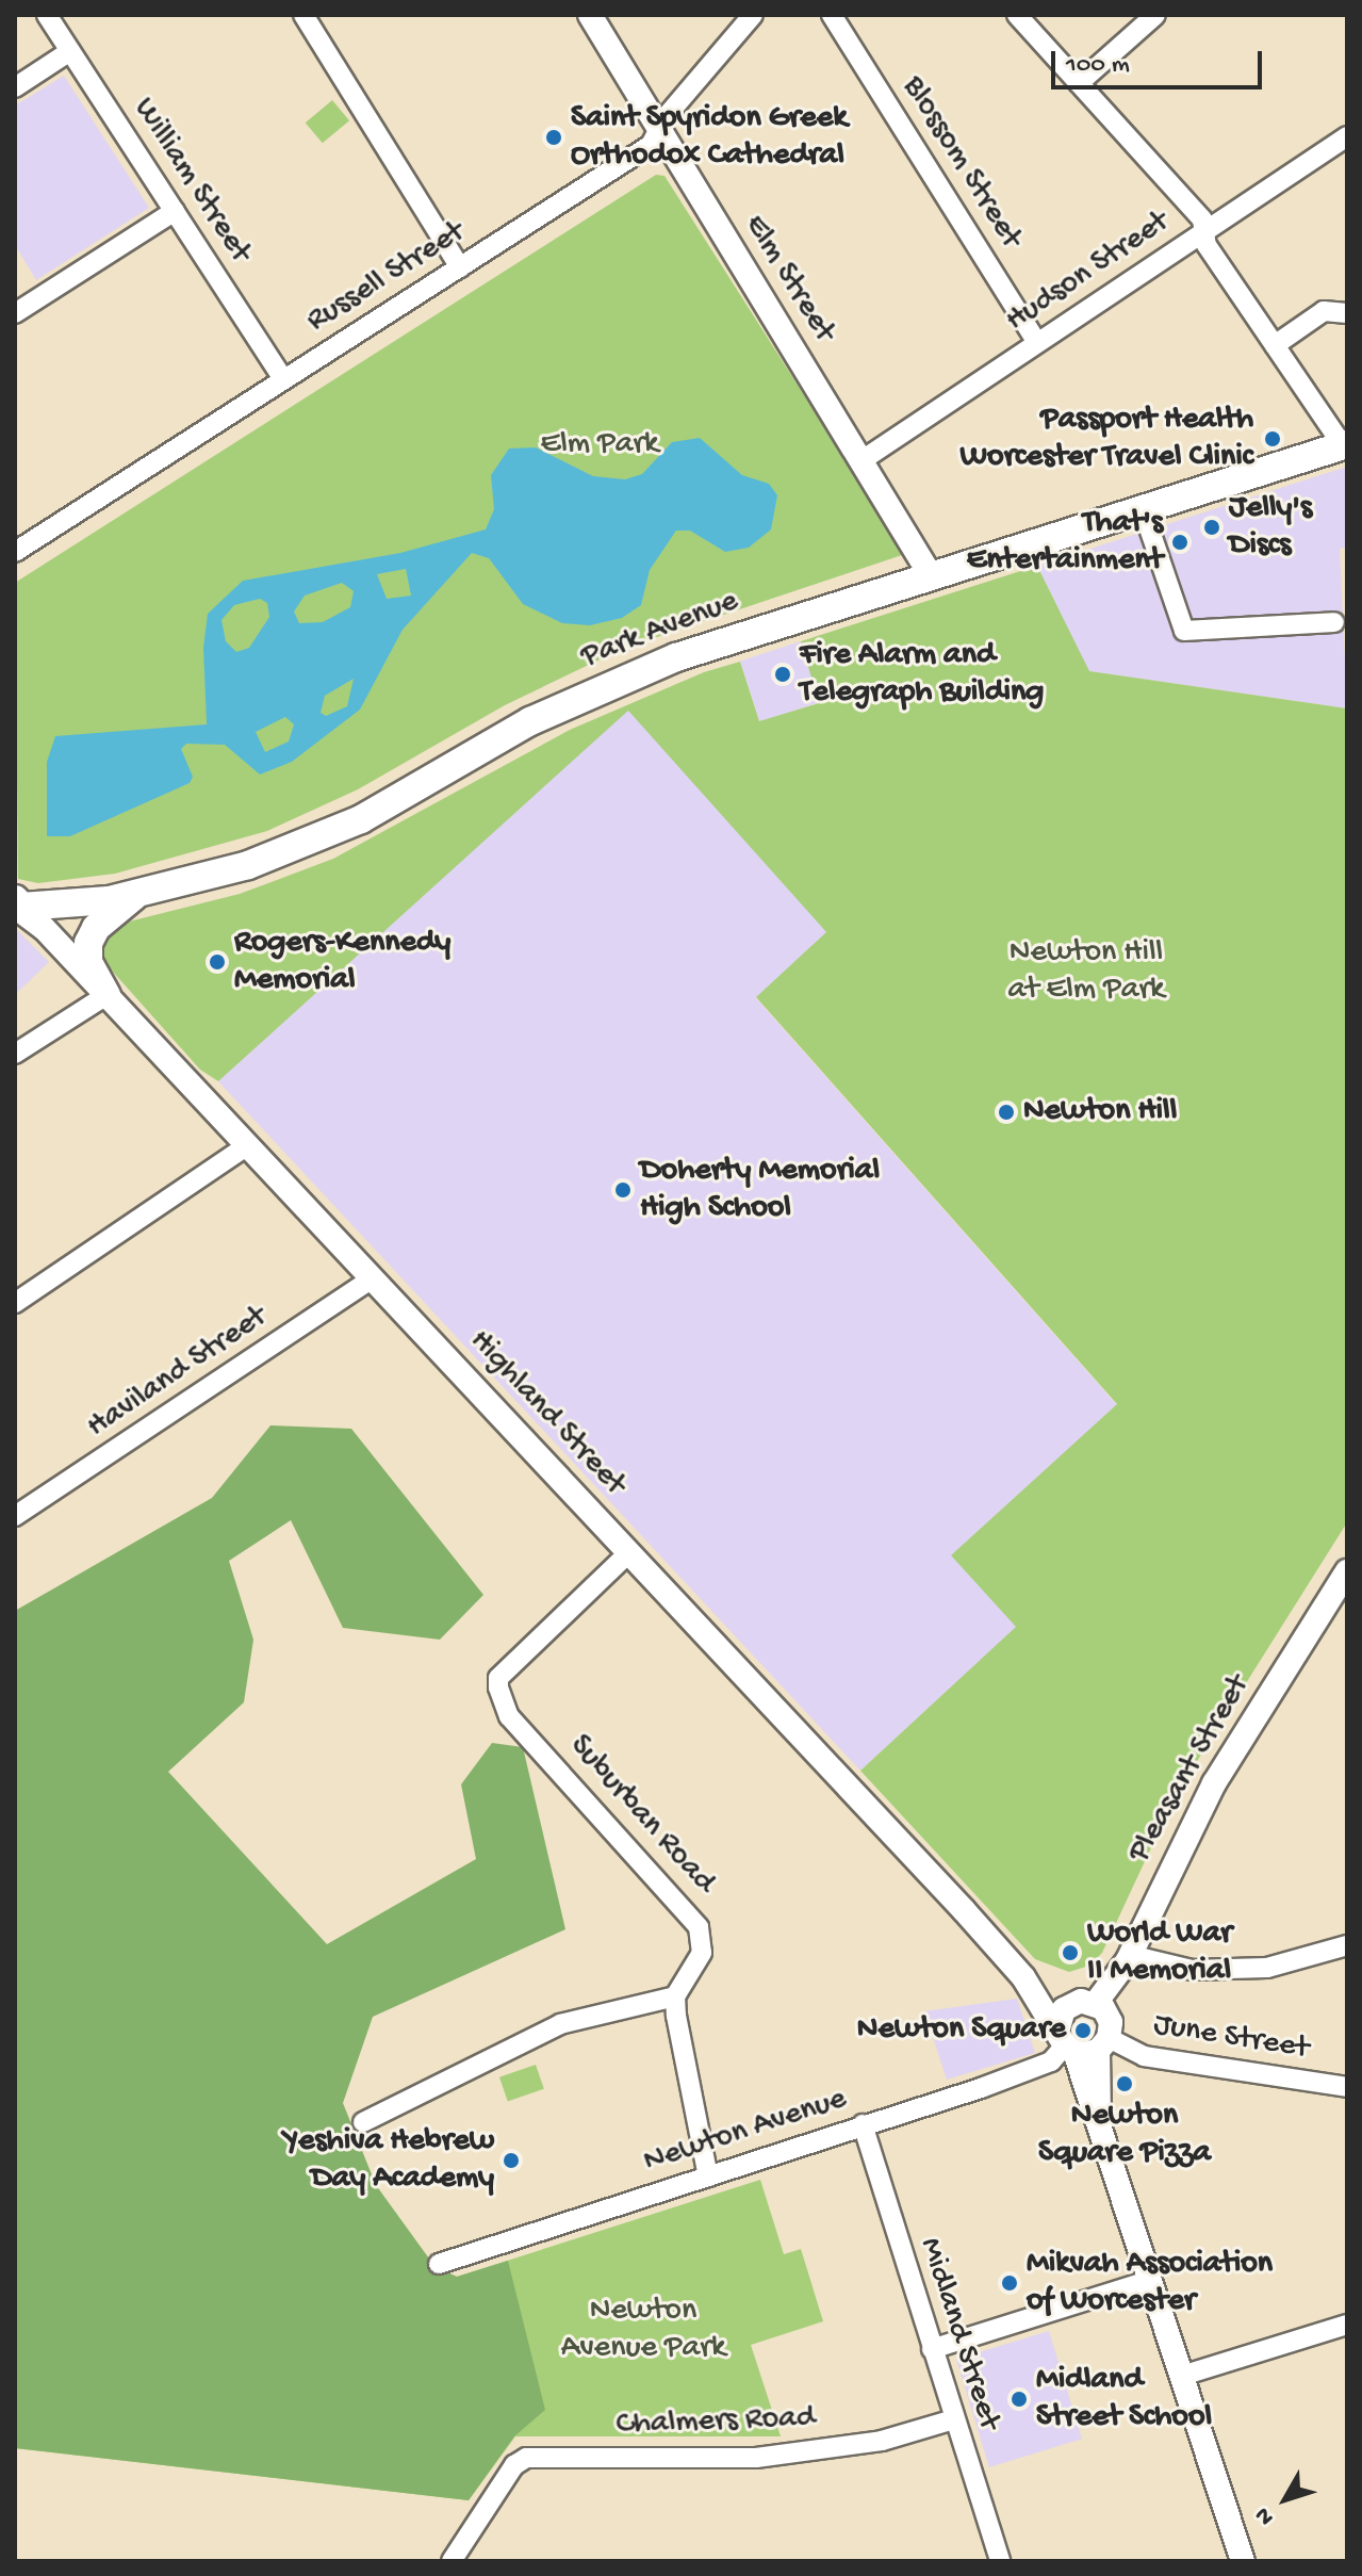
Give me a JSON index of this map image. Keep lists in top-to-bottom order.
{
  "streets": {
    "highway": ["Park Avenue"],
    "main road": ["Elm Street", "Highland Street", "Pleasant Street"],
    "street": [
      "Blossom Street",
      "William Street",
      "Hudson Street",
      "Russell Street",
      "Haviland Street",
      "Suburban Road",
      "June Street",
      "Newton Avenue",
      "Midland Street",
      "Chalmers Road"
    ]
  },
  "crossings": [
    ["Blossom Street", "Hudson Street"],
    ["William Street", "Russell Street"],
    ["Hudson Street", "Elm Street"],
    ["Russell Street", "Elm Street"],
    ["Elm Street", "Park Avenue"],
    ["Park Avenue", "Highland Street"],
    ["Haviland Street", "Highland Street"],
    ["Highland Street", "Pleasant Street"],
    ["Highland Street", "Suburban Road"],
    ["Highland Street", "June Street"],
    ["Highland Street", "Newton Avenue"],
    ["June Street", "Newton Avenue"],
    ["Newton Avenue", "Midland Street"],
    ["Midland Street", "Chalmers Road"]
  ],
  "parks": ["Elm Park", "Newton Hill at Elm Park", "Newton Avenue Park"],
  "places": [
    "Saint Spyridon Greek Orthodox Cathedral",
    "Passport Health Worcester Travel Clinic",
    "Jelly's Discs",
    "That's Entertainment",
    "Fire Alarm and Telegraph Building",
    "Rogers-Kennedy Memorial",
    "Newton Hill",
    "Doherty Memorial High School",
    "World War II Memorial",
    "Newton Square",
    "Newton Square Pizza",
    "Yeshiva Hebrew Day Academy",
    "Mikvah Association of Worcester",
    "Midland Street School"
  ],
  "scale_bar": "100 m",
  "north": "bottom left"
}
